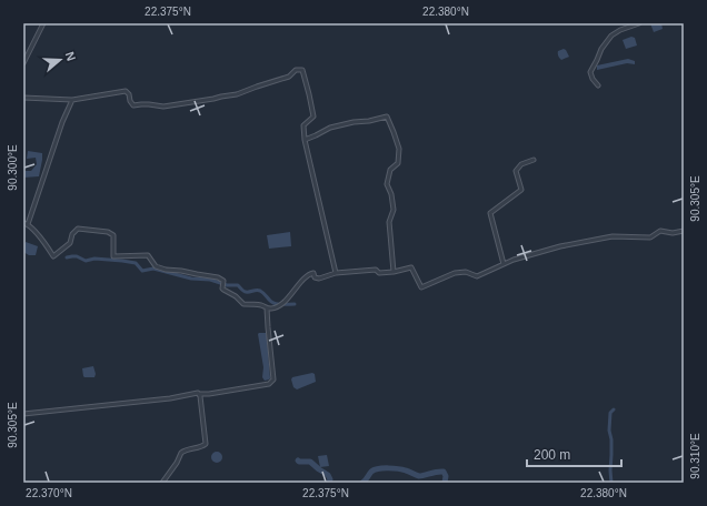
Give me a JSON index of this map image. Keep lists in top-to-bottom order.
{
  "scale_bar": "200 m",
  "north": "right",
  "coordinates": [
    "22.375°N",
    "22.380°N",
    "90.300°E",
    "90.305°E",
    "90.310°E",
    "22.370°N"
  ]
}
